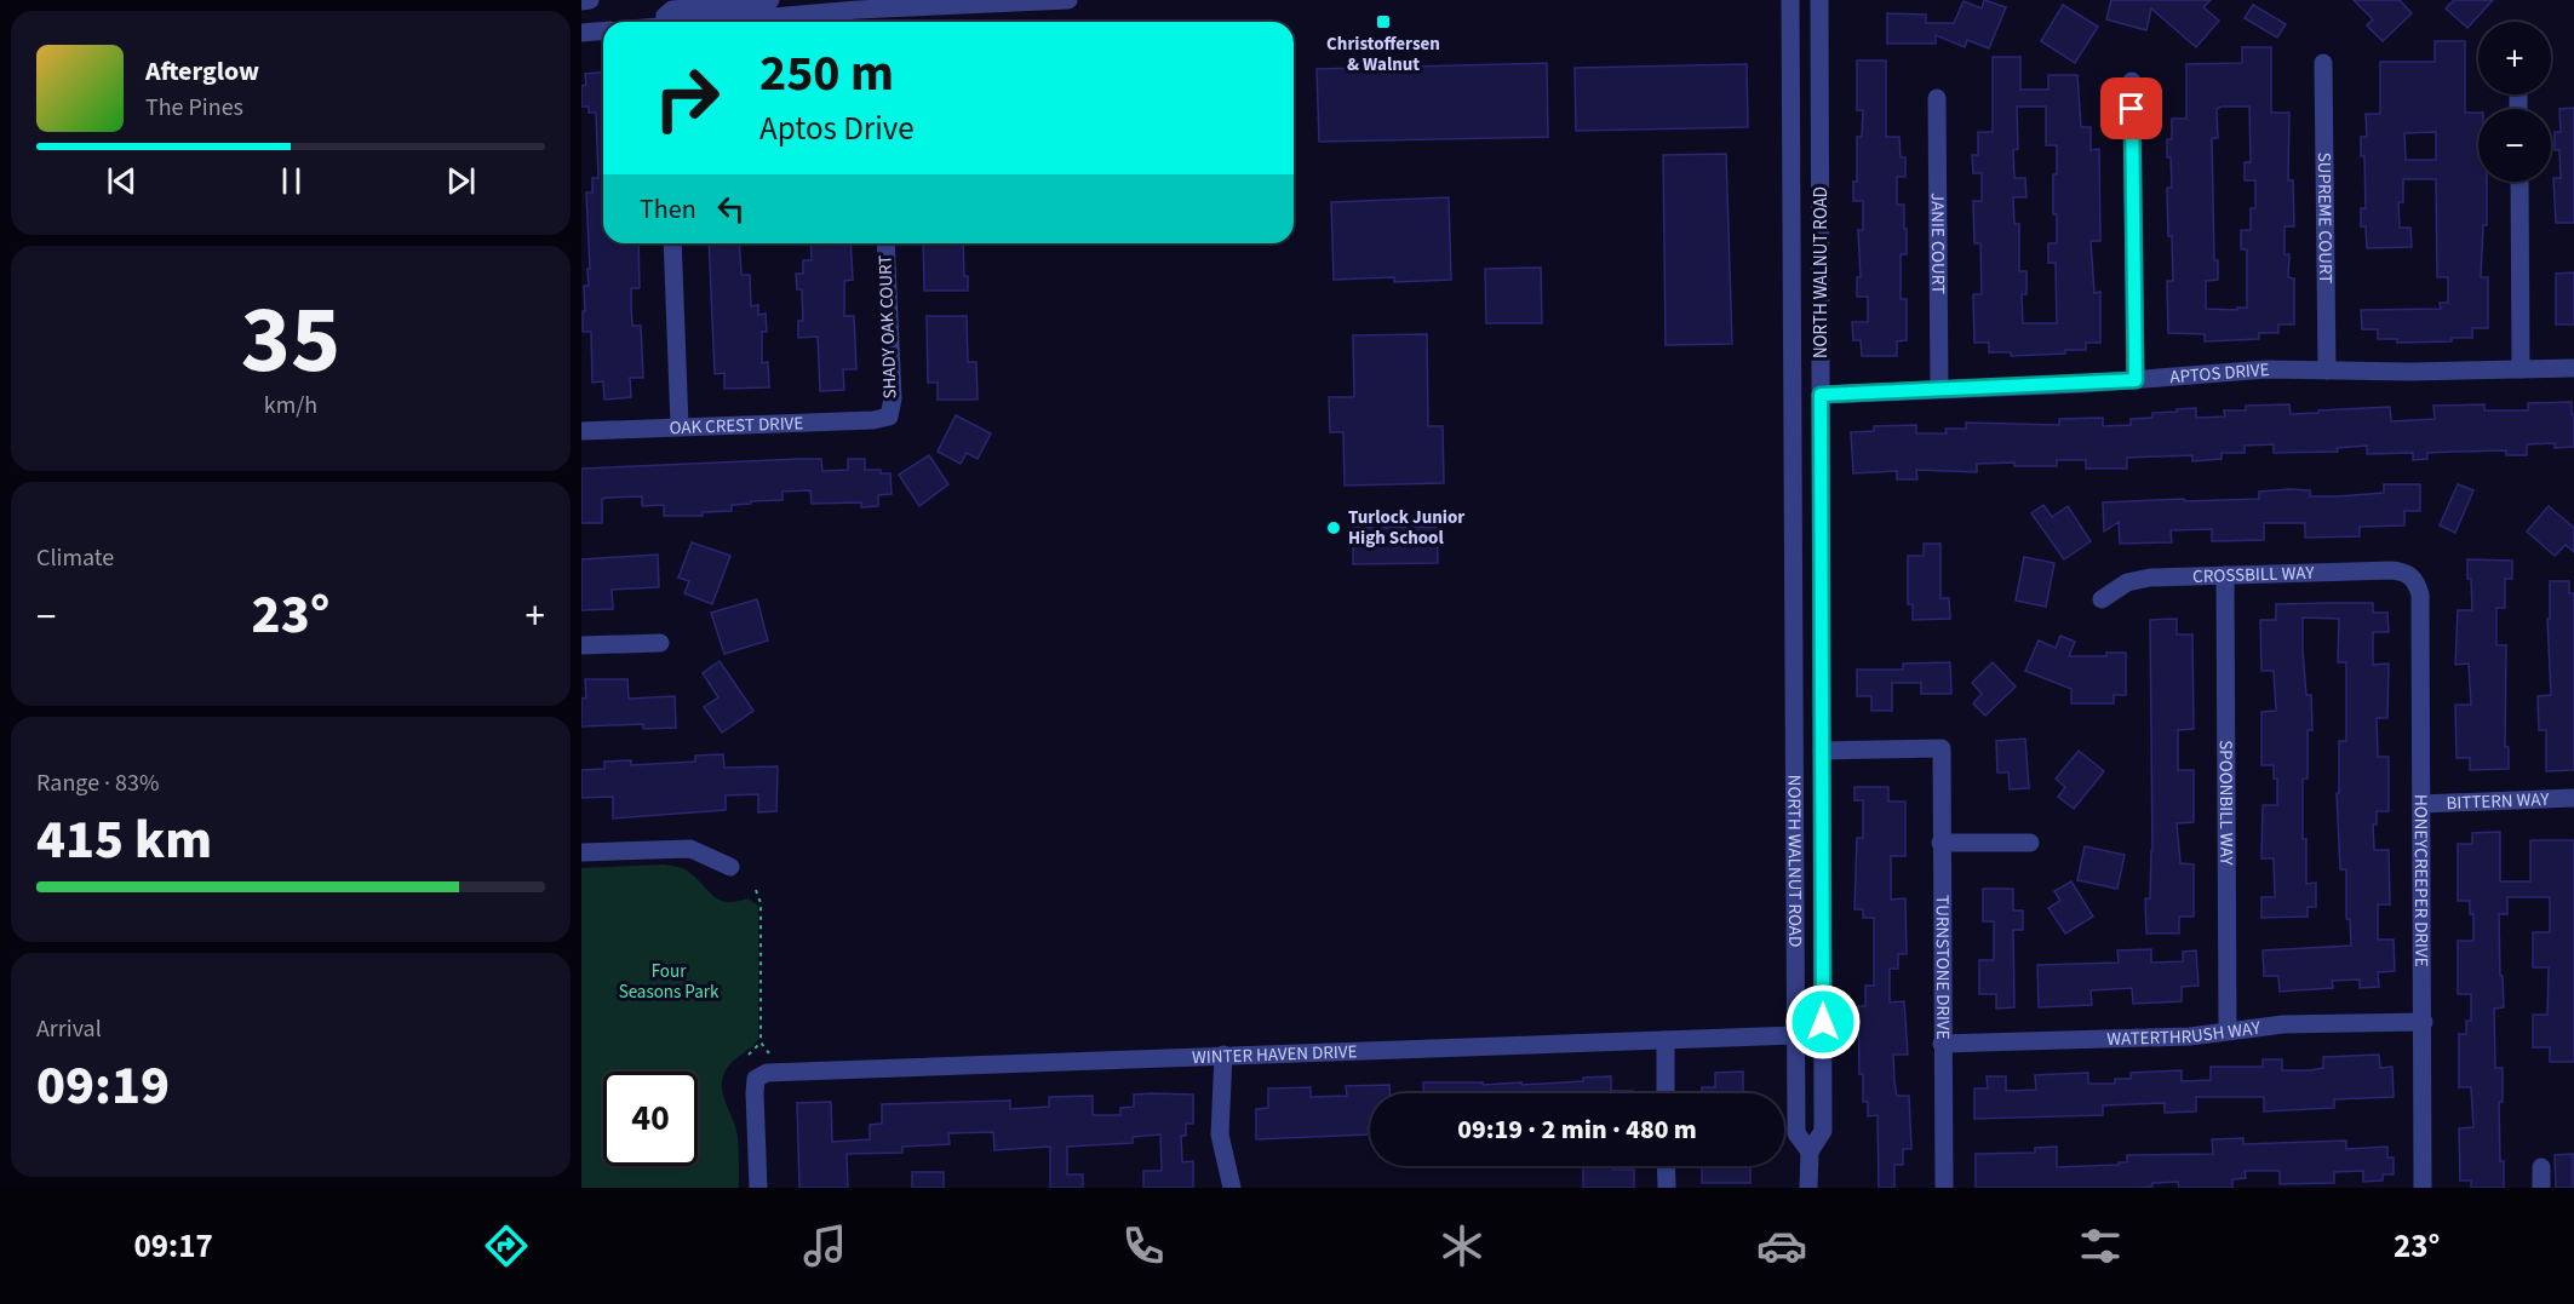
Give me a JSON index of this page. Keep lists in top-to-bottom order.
{
  "streets": {
    "street": [
      "SUPREME COURT",
      "JANIE COURT",
      "NORTH WALNUT ROAD",
      "SHADY OAK COURT",
      "APTOS DRIVE",
      "OAK CREST DRIVE",
      "CROSSBILL WAY",
      "BITTERN WAY",
      "SPOONBILL WAY",
      "HONEYCREEPER DRIVE",
      "TURNSTONE DRIVE",
      "WATERTHRUSH WAY",
      "WINTER HAVEN DRIVE"
    ]
  },
  "crossings": [
    ["SUPREME COURT", "APTOS DRIVE"],
    ["JANIE COURT", "APTOS DRIVE"],
    ["NORTH WALNUT ROAD", "APTOS DRIVE"],
    ["NORTH WALNUT ROAD", "TURNSTONE DRIVE"],
    ["NORTH WALNUT ROAD", "WINTER HAVEN DRIVE"],
    ["SHADY OAK COURT", "OAK CREST DRIVE"],
    ["CROSSBILL WAY", "SPOONBILL WAY"],
    ["CROSSBILL WAY", "HONEYCREEPER DRIVE"],
    ["BITTERN WAY", "HONEYCREEPER DRIVE"],
    ["SPOONBILL WAY", "WATERTHRUSH WAY"],
    ["HONEYCREEPER DRIVE", "WATERTHRUSH WAY"],
    ["TURNSTONE DRIVE", "WATERTHRUSH WAY"]
  ],
  "parks": ["Four Seasons Park"],
  "places": {
    "transit": ["Christoffersen & Walnut"],
    "other": ["Turlock Junior High School"]
  },
  "page": {
    "map_buttons": ["+", "−"],
    "turn": ["250 m", "Aptos Drive"],
    "song": ["Afterglow", "The Pines"],
    "then": "Then",
    "tile": [
      ["35", "km/h"],
      "Climate",
      ["Range · 83%", "415 km"],
      ["Arrival", "09:19"]
    ],
    "heat": ["−", "23°", "+"],
    "limit": "40",
    "trip": "09:19 · 2 min · 480 m",
    "tabs": ["09:17", "23°"]
  }
}
